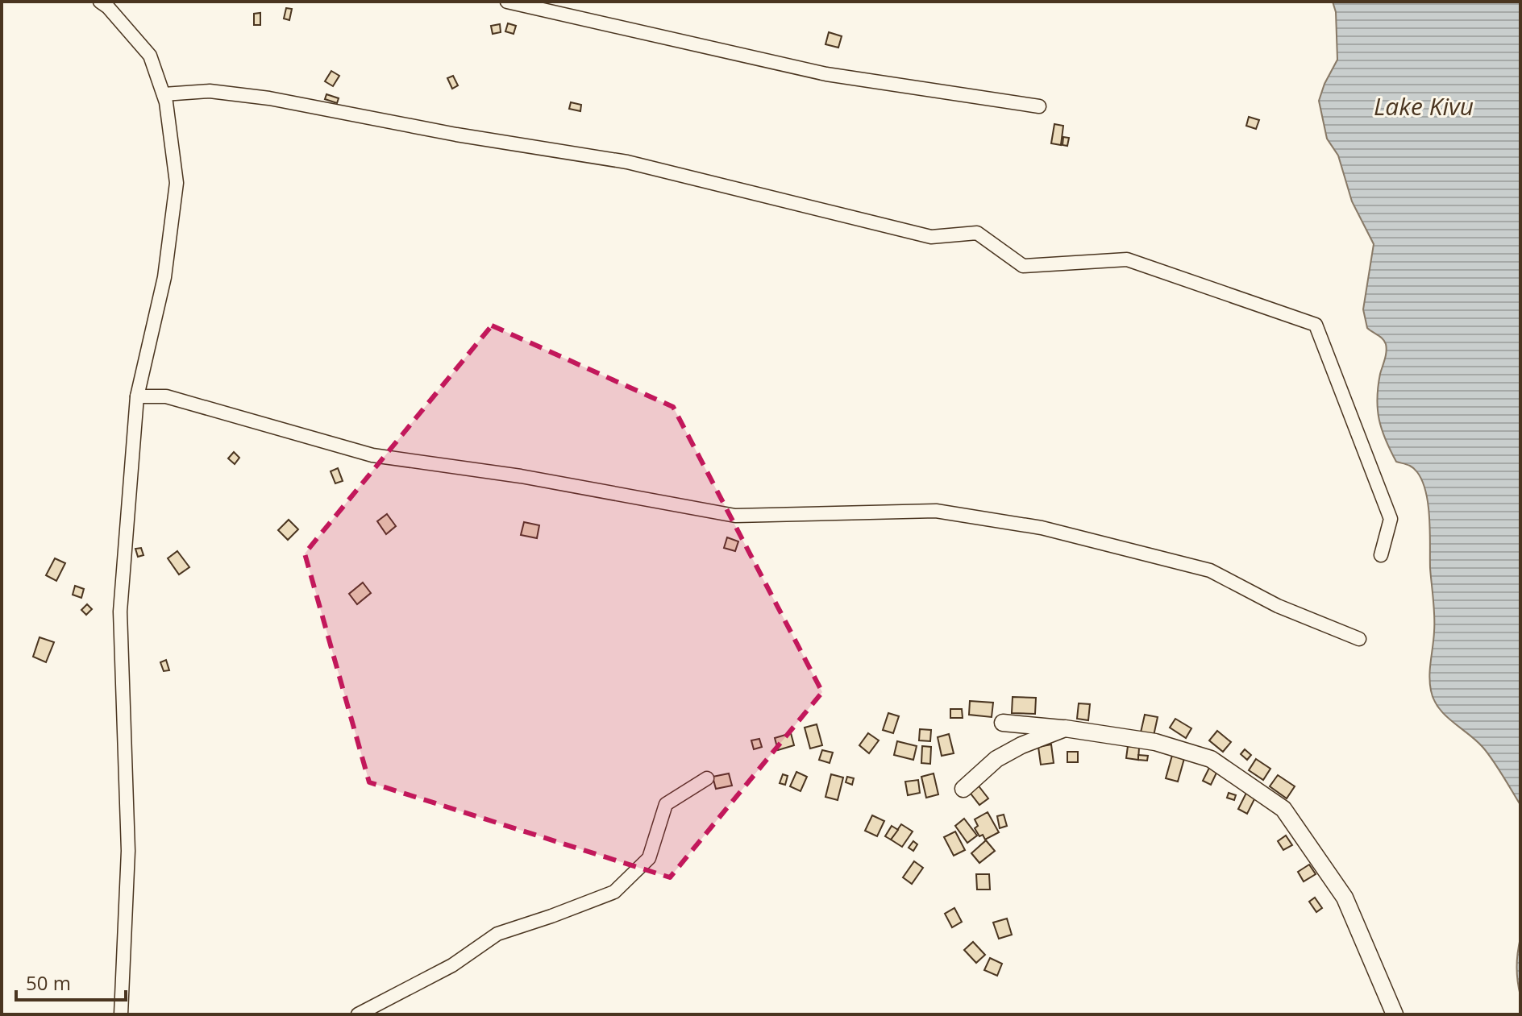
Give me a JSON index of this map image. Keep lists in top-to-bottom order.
{
  "water": ["Lake Kivu"],
  "scale_bar": "50 m"
}
